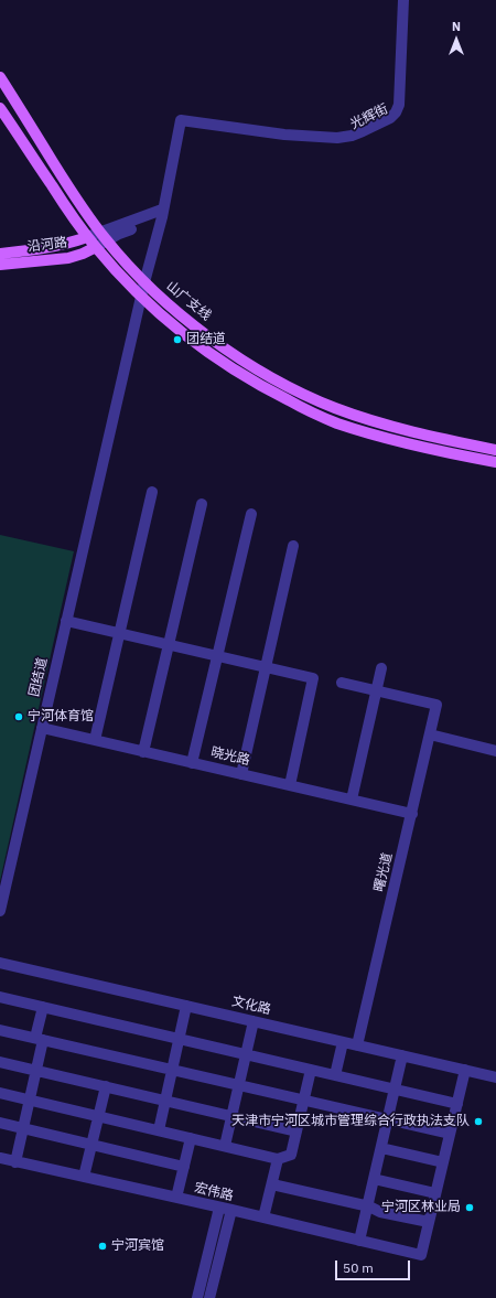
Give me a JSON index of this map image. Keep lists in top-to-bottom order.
{
  "streets": {
    "main road": ["沿河路", "山广支线"],
    "street": [
      "光辉街",
      "团结道",
      "晓光路",
      "曙光道",
      "文化路",
      "宏伟路"
    ]
  },
  "crossings": [
    ["光辉街", "团结道"],
    ["沿河路", "山广支线"],
    ["山广支线", "团结道"],
    ["团结道", "晓光路"],
    ["晓光路", "曙光道"],
    ["曙光道", "文化路"]
  ],
  "places": [
    "团结道",
    "宁河体育馆",
    "天津市宁河区城市管理综合行政执法支队",
    "宁河区林业局",
    "宁河宾馆"
  ],
  "scale_bar": "50 m",
  "north": "top"
}
